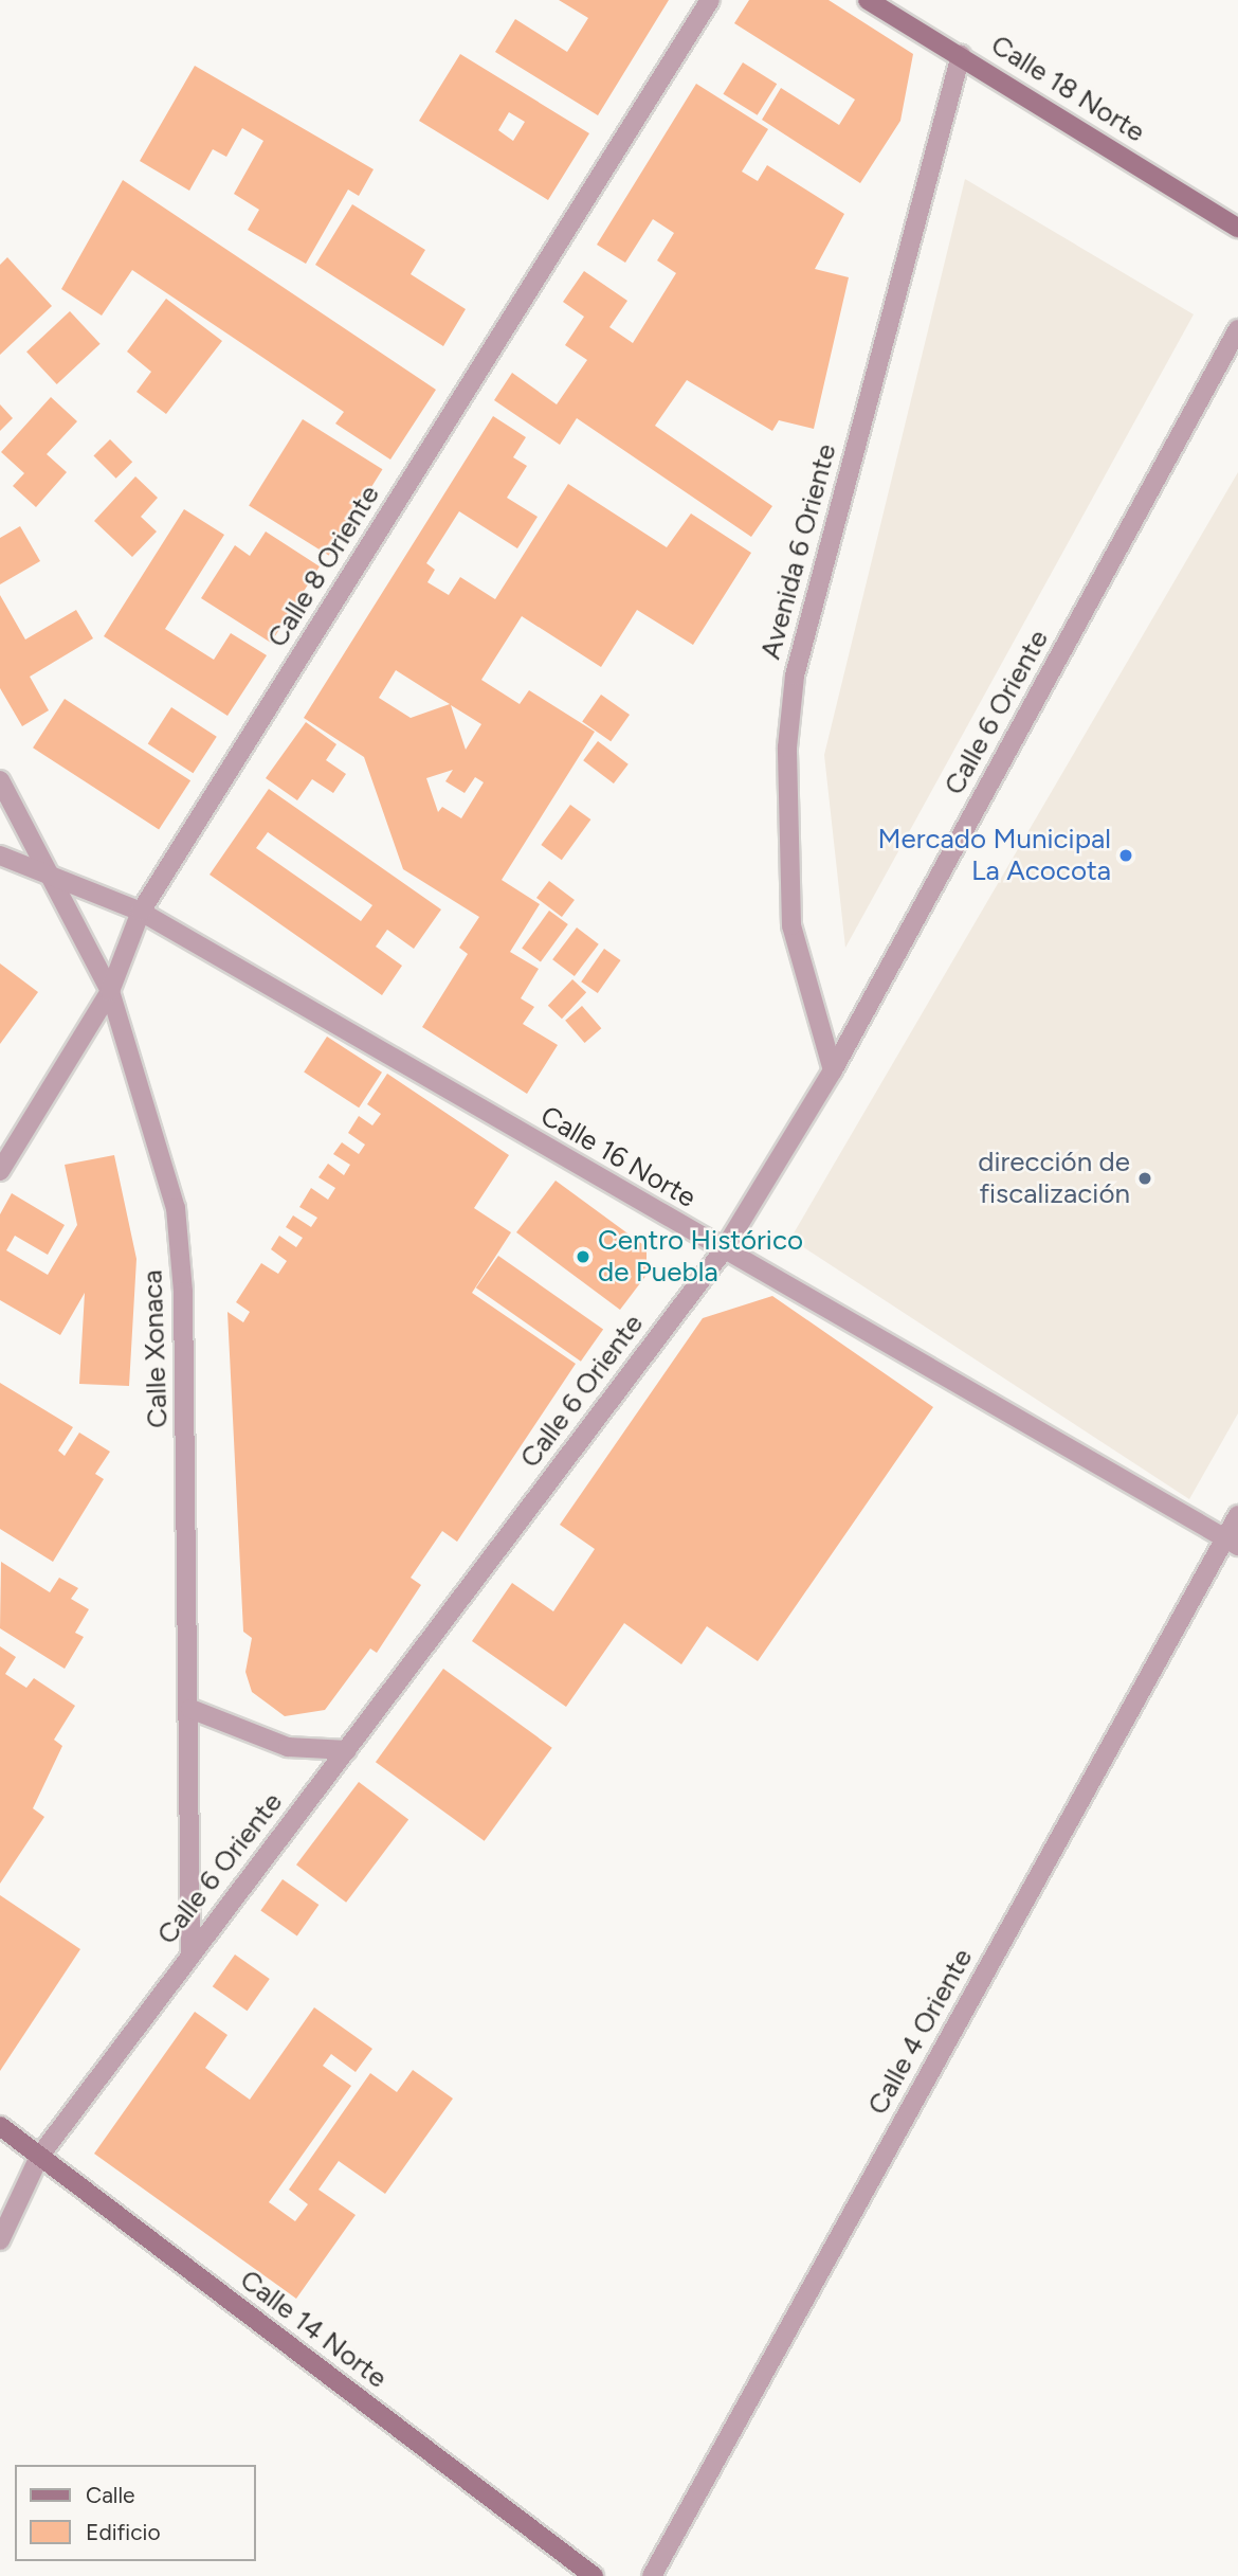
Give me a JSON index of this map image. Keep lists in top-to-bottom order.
{
  "streets": {
    "main road": ["Calle 18 Norte", "Calle 14 Norte"],
    "street": [
      "Avenida 6 Oriente",
      "Calle 8 Oriente",
      "Calle 6 Oriente",
      "Calle 16 Norte",
      "Calle Xonaca",
      "Calle 4 Oriente"
    ]
  },
  "crossings": [
    ["Calle 18 Norte", "Avenida 6 Oriente"],
    ["Avenida 6 Oriente", "Calle 6 Oriente"],
    ["Calle 8 Oriente", "Calle 16 Norte"],
    ["Calle 8 Oriente", "Calle Xonaca"],
    ["Calle 6 Oriente", "Calle 16 Norte"],
    ["Calle 6 Oriente", "Calle Xonaca"],
    ["Calle 6 Oriente", "Calle 14 Norte"],
    ["Calle 16 Norte", "Calle Xonaca"],
    ["Calle 16 Norte", "Calle 4 Oriente"]
  ],
  "places": ["Mercado Municipal La Acocota", "dirección de fiscalización", "Centro Histórico de Puebla"],
  "legend": ["Calle", "Edificio"]
}
